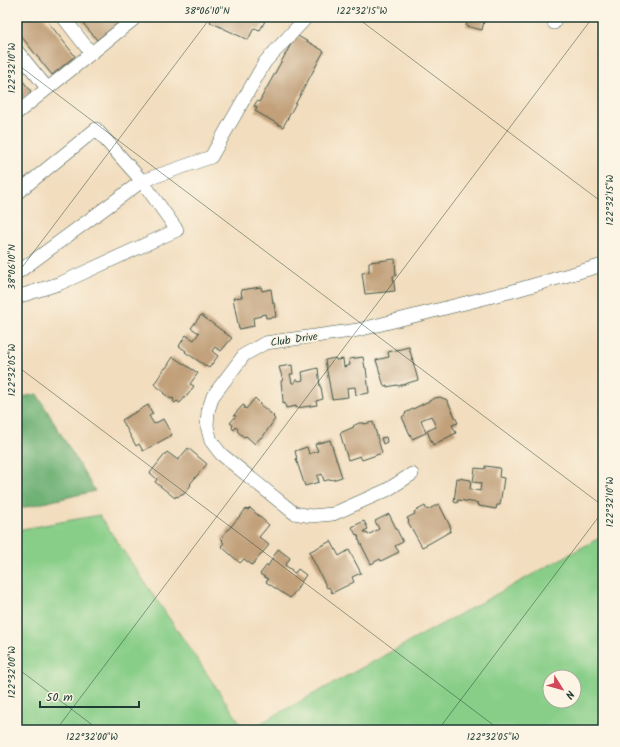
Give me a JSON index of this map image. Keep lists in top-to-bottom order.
{
  "streets": {
    "street": ["Club Drive"]
  },
  "scale_bar": "50 m",
  "north": "bottom right",
  "coordinates": [
    "38°06'10\"N",
    "122°32'15\"W",
    "122°32'10\"W",
    "122°32'05\"W",
    "122°32'00\"W"
  ]
}
